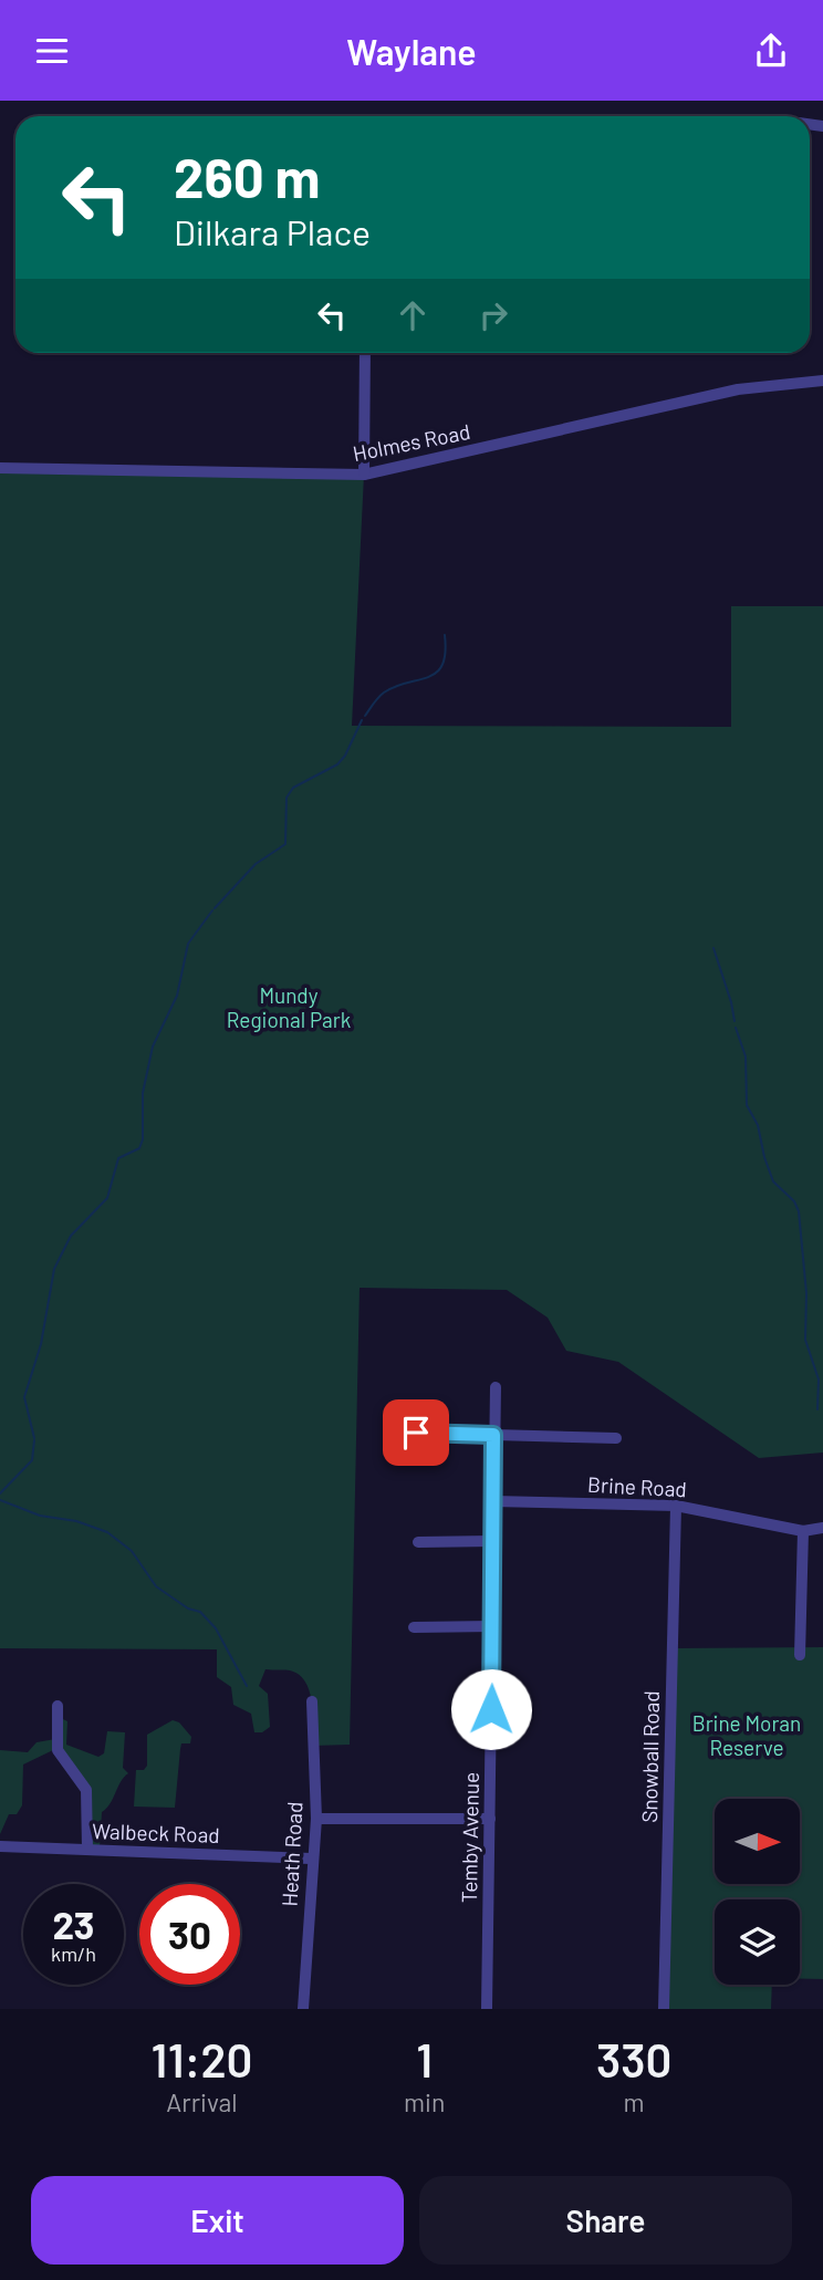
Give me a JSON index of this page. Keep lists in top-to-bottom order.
{
  "streets": {
    "street": [
      "Holmes Road",
      "Brine Road",
      "Snowball Road",
      "Walbeck Road",
      "Temby Avenue",
      "Heath Road"
    ]
  },
  "crossings": [
    ["Brine Road", "Snowball Road"],
    ["Brine Road", "Temby Avenue"],
    ["Walbeck Road", "Heath Road"]
  ],
  "parks": ["Mundy Regional Park", "Brine Moran Reserve"],
  "north": "right",
  "page": {
    "header": "Waylane",
    "turn": ["260 m", "Dilkara Place"],
    "speed": "23 km/h",
    "limit": "30",
    "eta": [
      "11:20",
      "Arrival",
      "1",
      "min",
      "330",
      "m"
    ],
    "buttons": ["Exit", "Share"]
  }
}
